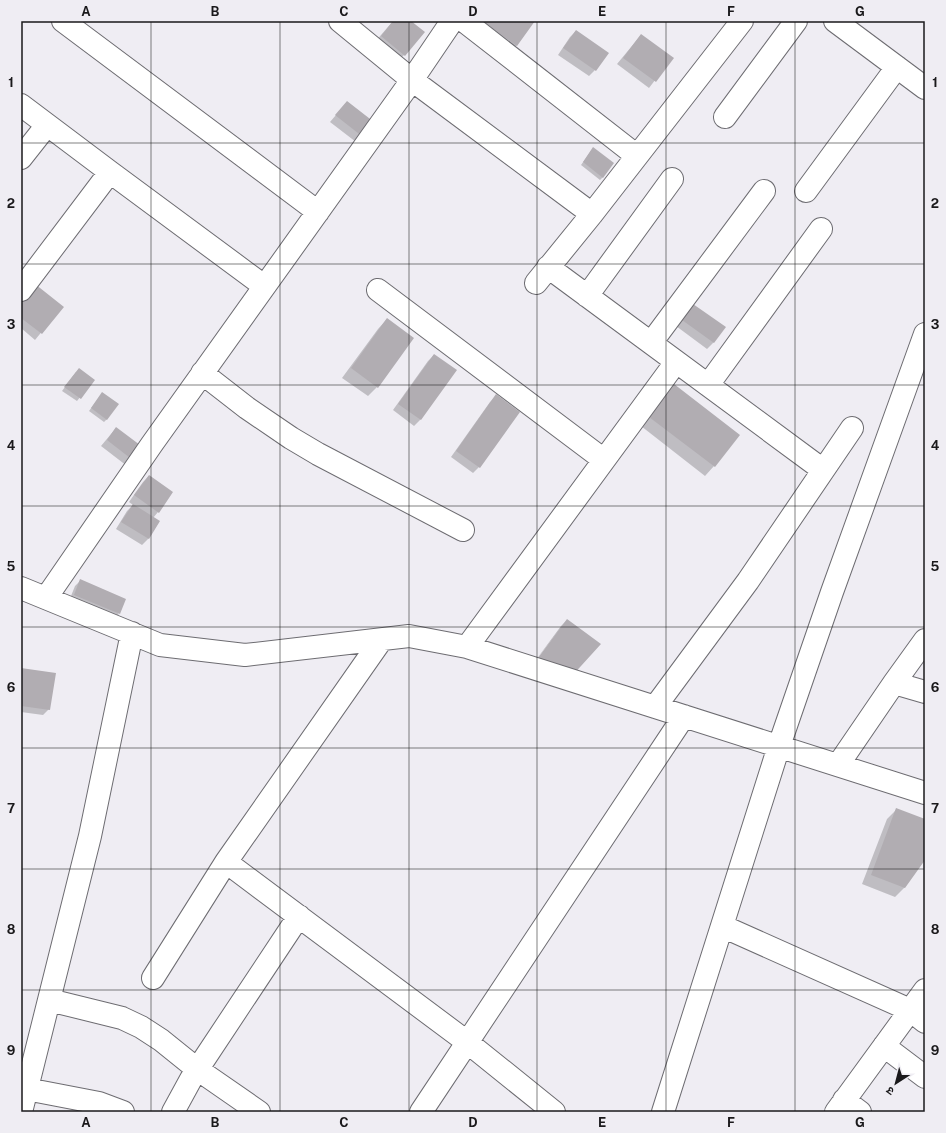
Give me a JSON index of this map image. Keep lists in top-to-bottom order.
{
  "north": "bottom left",
  "grid": {
    "columns": [
      "A",
      "B",
      "C",
      "D",
      "E",
      "F",
      "G"
    ],
    "rows": [
      "1",
      "2",
      "3",
      "4",
      "5",
      "6",
      "7",
      "8",
      "9"
    ]
  }
}
